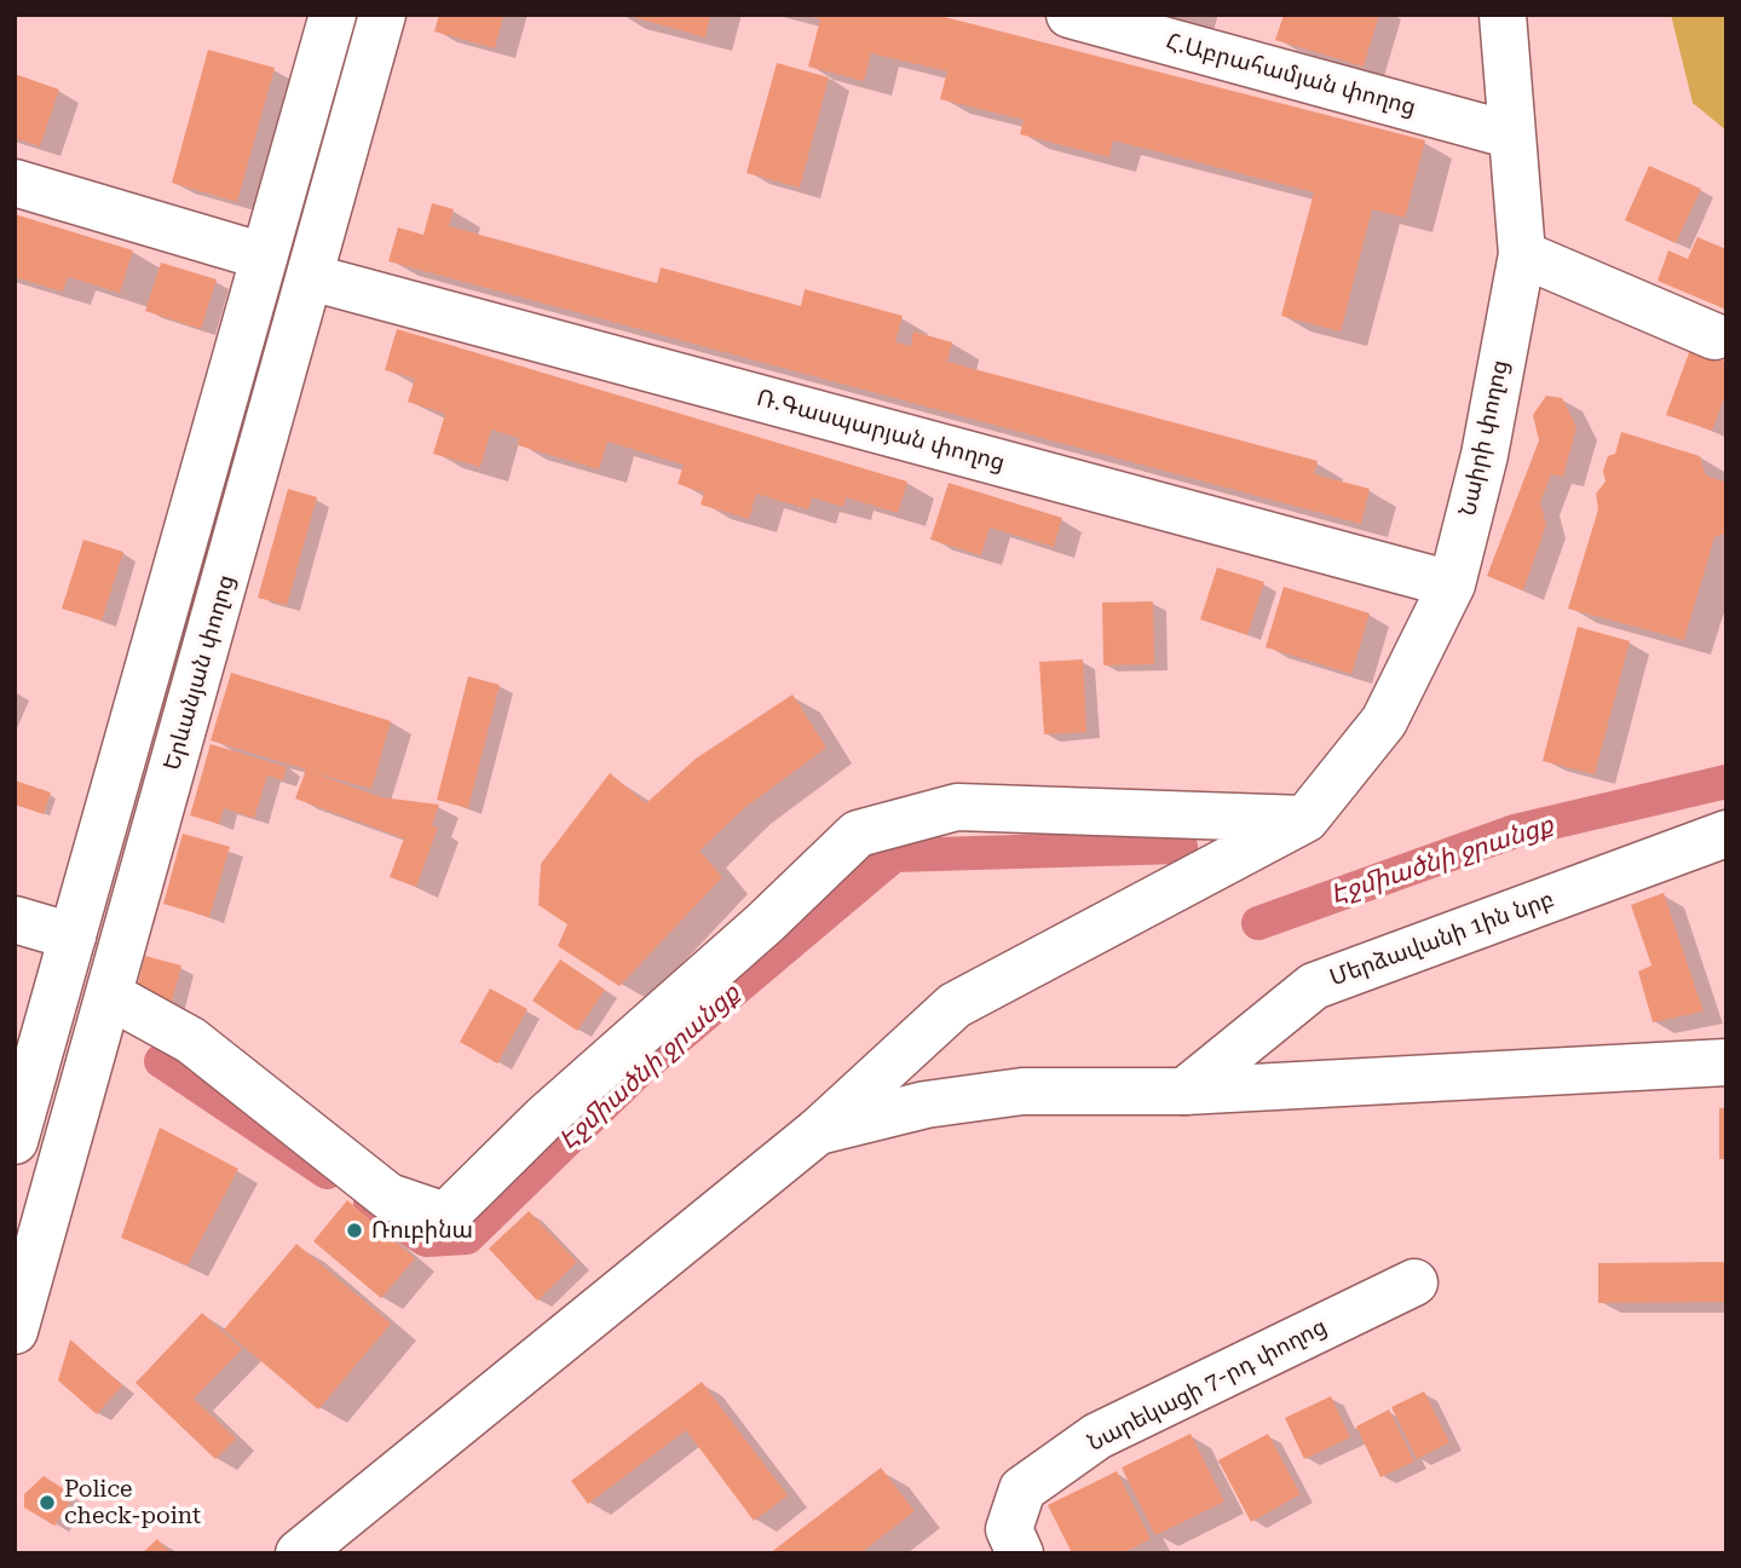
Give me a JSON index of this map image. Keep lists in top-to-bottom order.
{
  "streets": {
    "main road": [
      "Հ.Աբրահամյան փողոց",
      "Ռ.Գասպարյան փողոց",
      "Նաիրի փողոց",
      "Երևանյան փողոց",
      "Մերձավանի 1ին նրբ",
      "Նարեկացի 7-րդ փողոց"
    ]
  },
  "crossings": [
    ["Հ.Աբրահամյան փողոց", "Նաիրի փողոց"],
    ["Ռ.Գասպարյան փողոց", "Նաիրի փողոց"],
    ["Ռ.Գասպարյան փողոց", "Երևանյան փողոց"]
  ],
  "water": ["Էջմիածնի ջրանցք"],
  "places": ["Ռուբինա", "Police check-point"]
}
